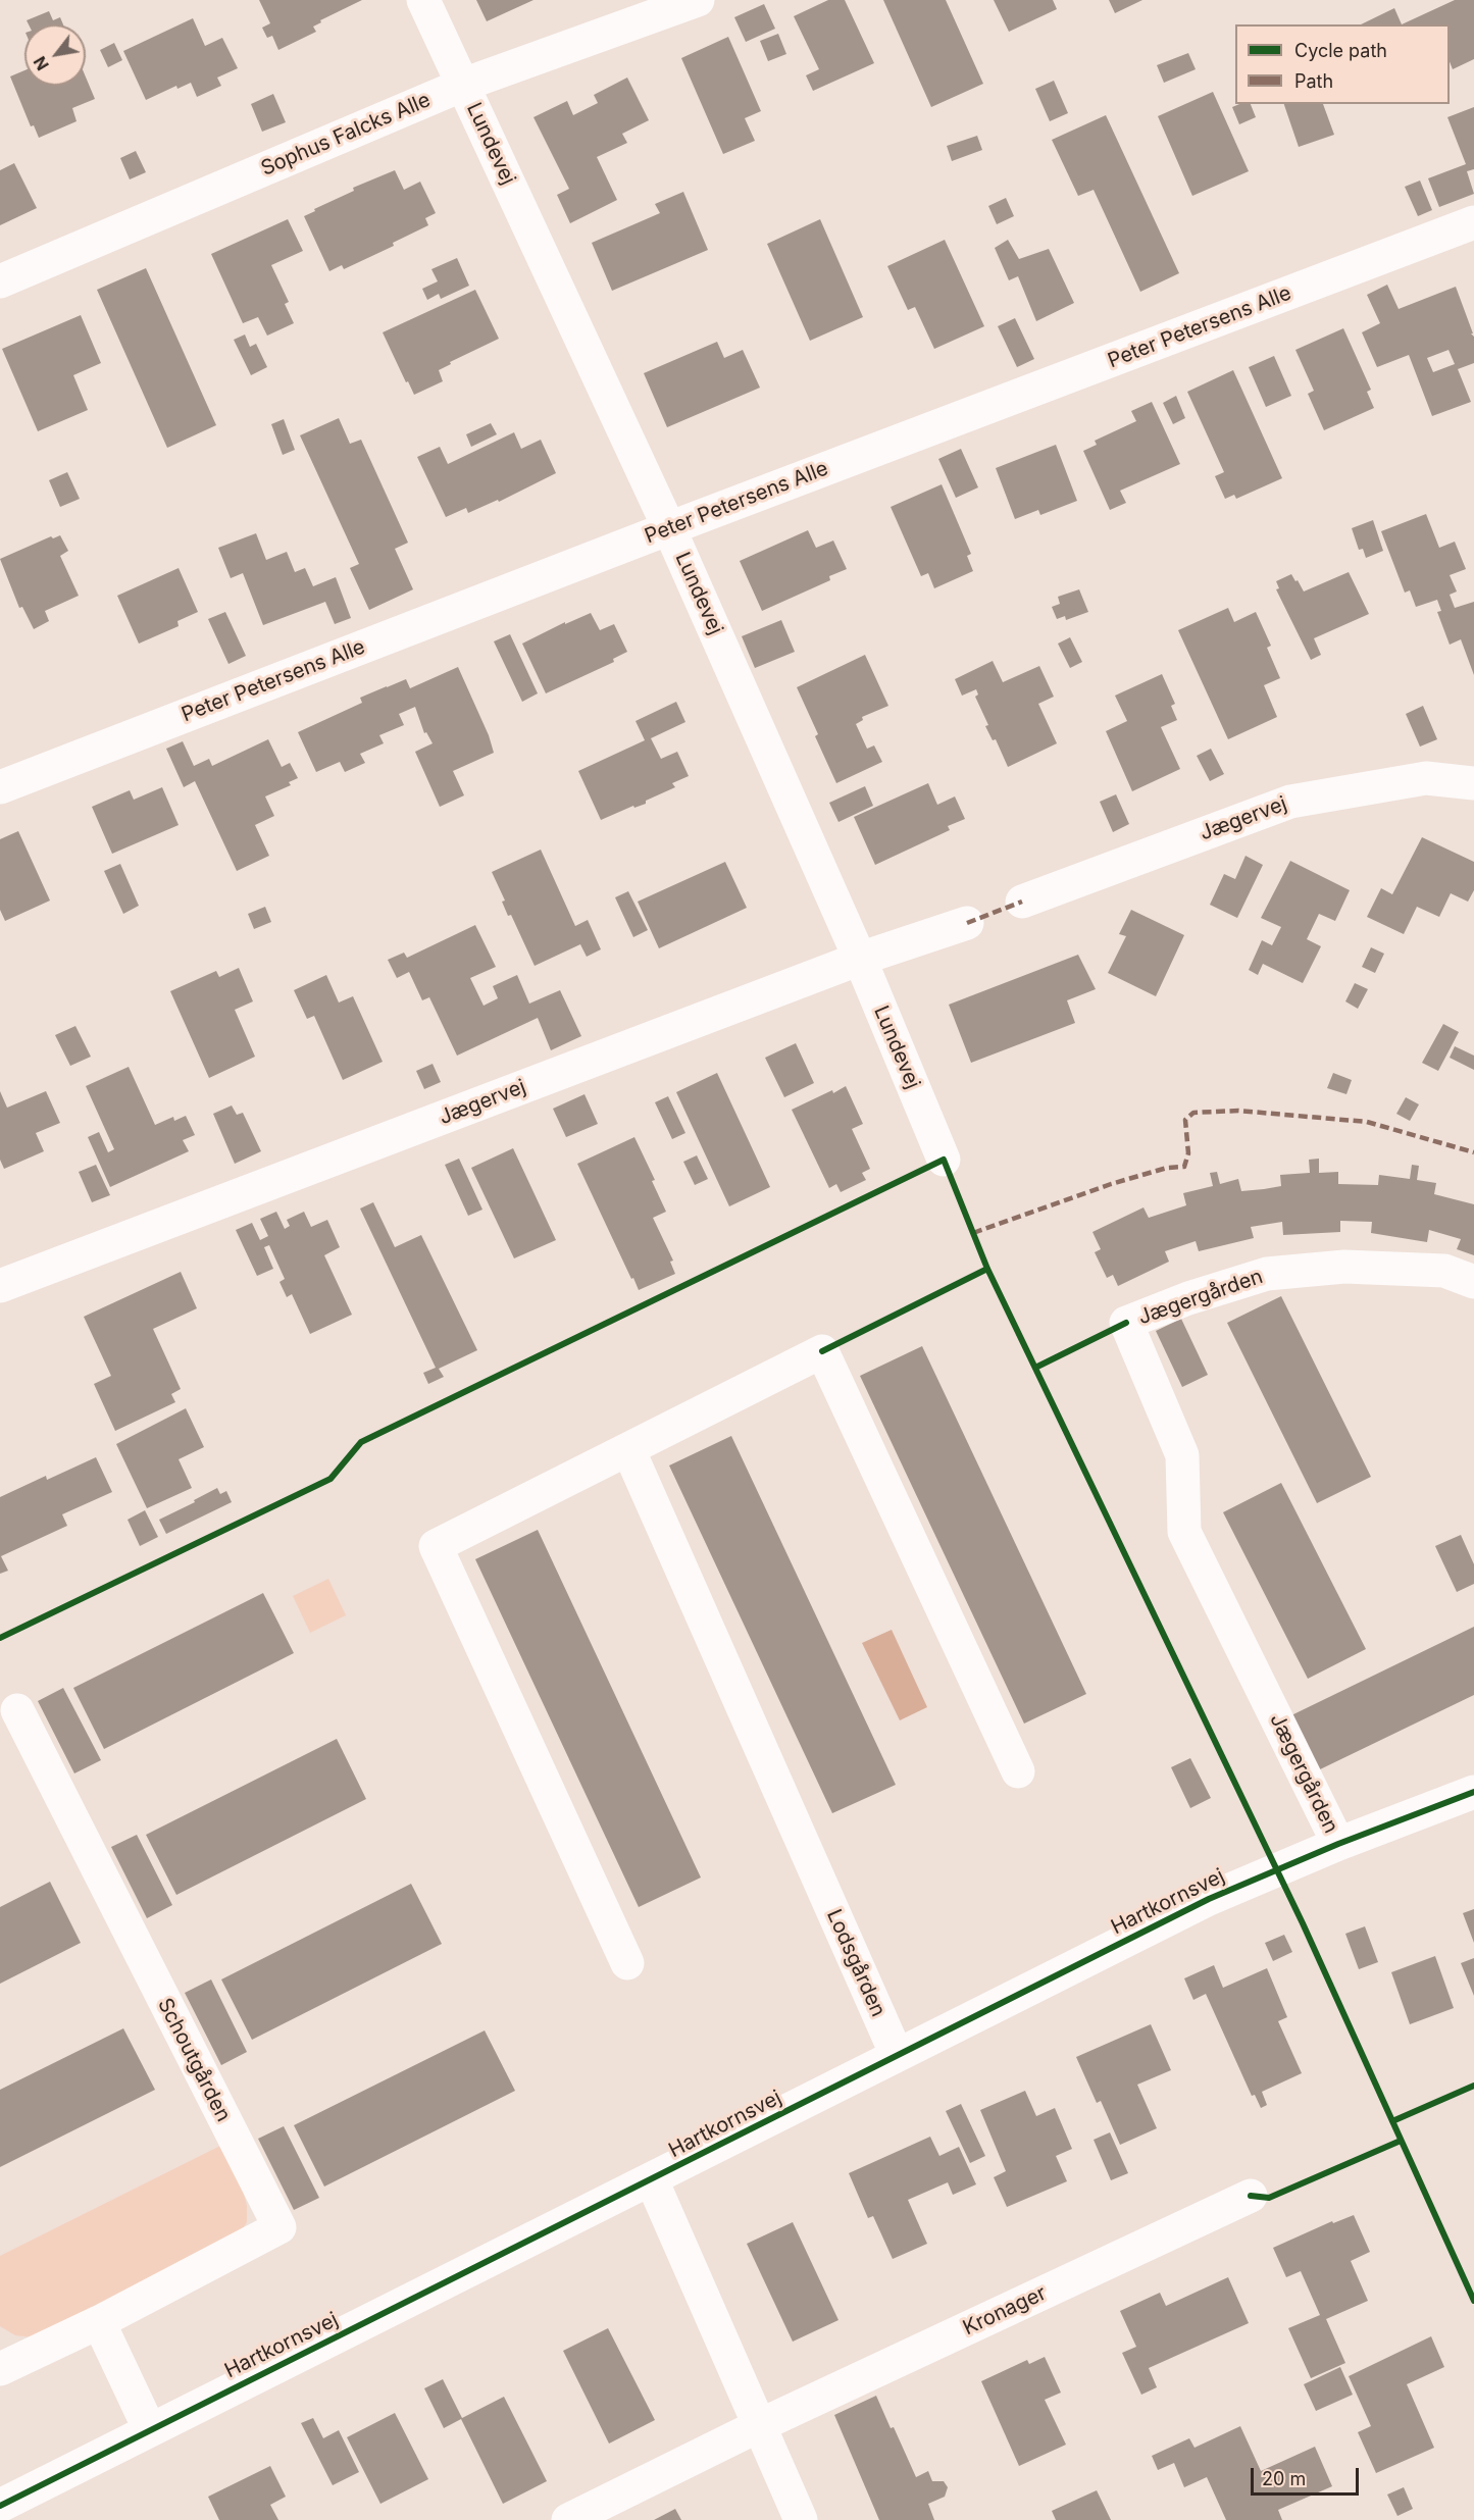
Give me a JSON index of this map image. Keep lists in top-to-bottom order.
{
  "streets": {
    "street": [
      "Sophus Falcks Alle",
      "Lundevej",
      "Peter Petersens Alle",
      "Jægervej",
      "Jægergården",
      "Hartkornsvej",
      "Lodsgården",
      "Schoutgården",
      "Kronager"
    ]
  },
  "crossings": [
    ["Sophus Falcks Alle", "Lundevej"],
    ["Lundevej", "Peter Petersens Alle"],
    ["Lundevej", "Jægervej"],
    ["Jægergården", "Hartkornsvej"],
    ["Hartkornsvej", "Lodsgården"]
  ],
  "legend": ["Cycle path", "Path"],
  "scale_bar": "20 m",
  "north": "bottom left"
}
